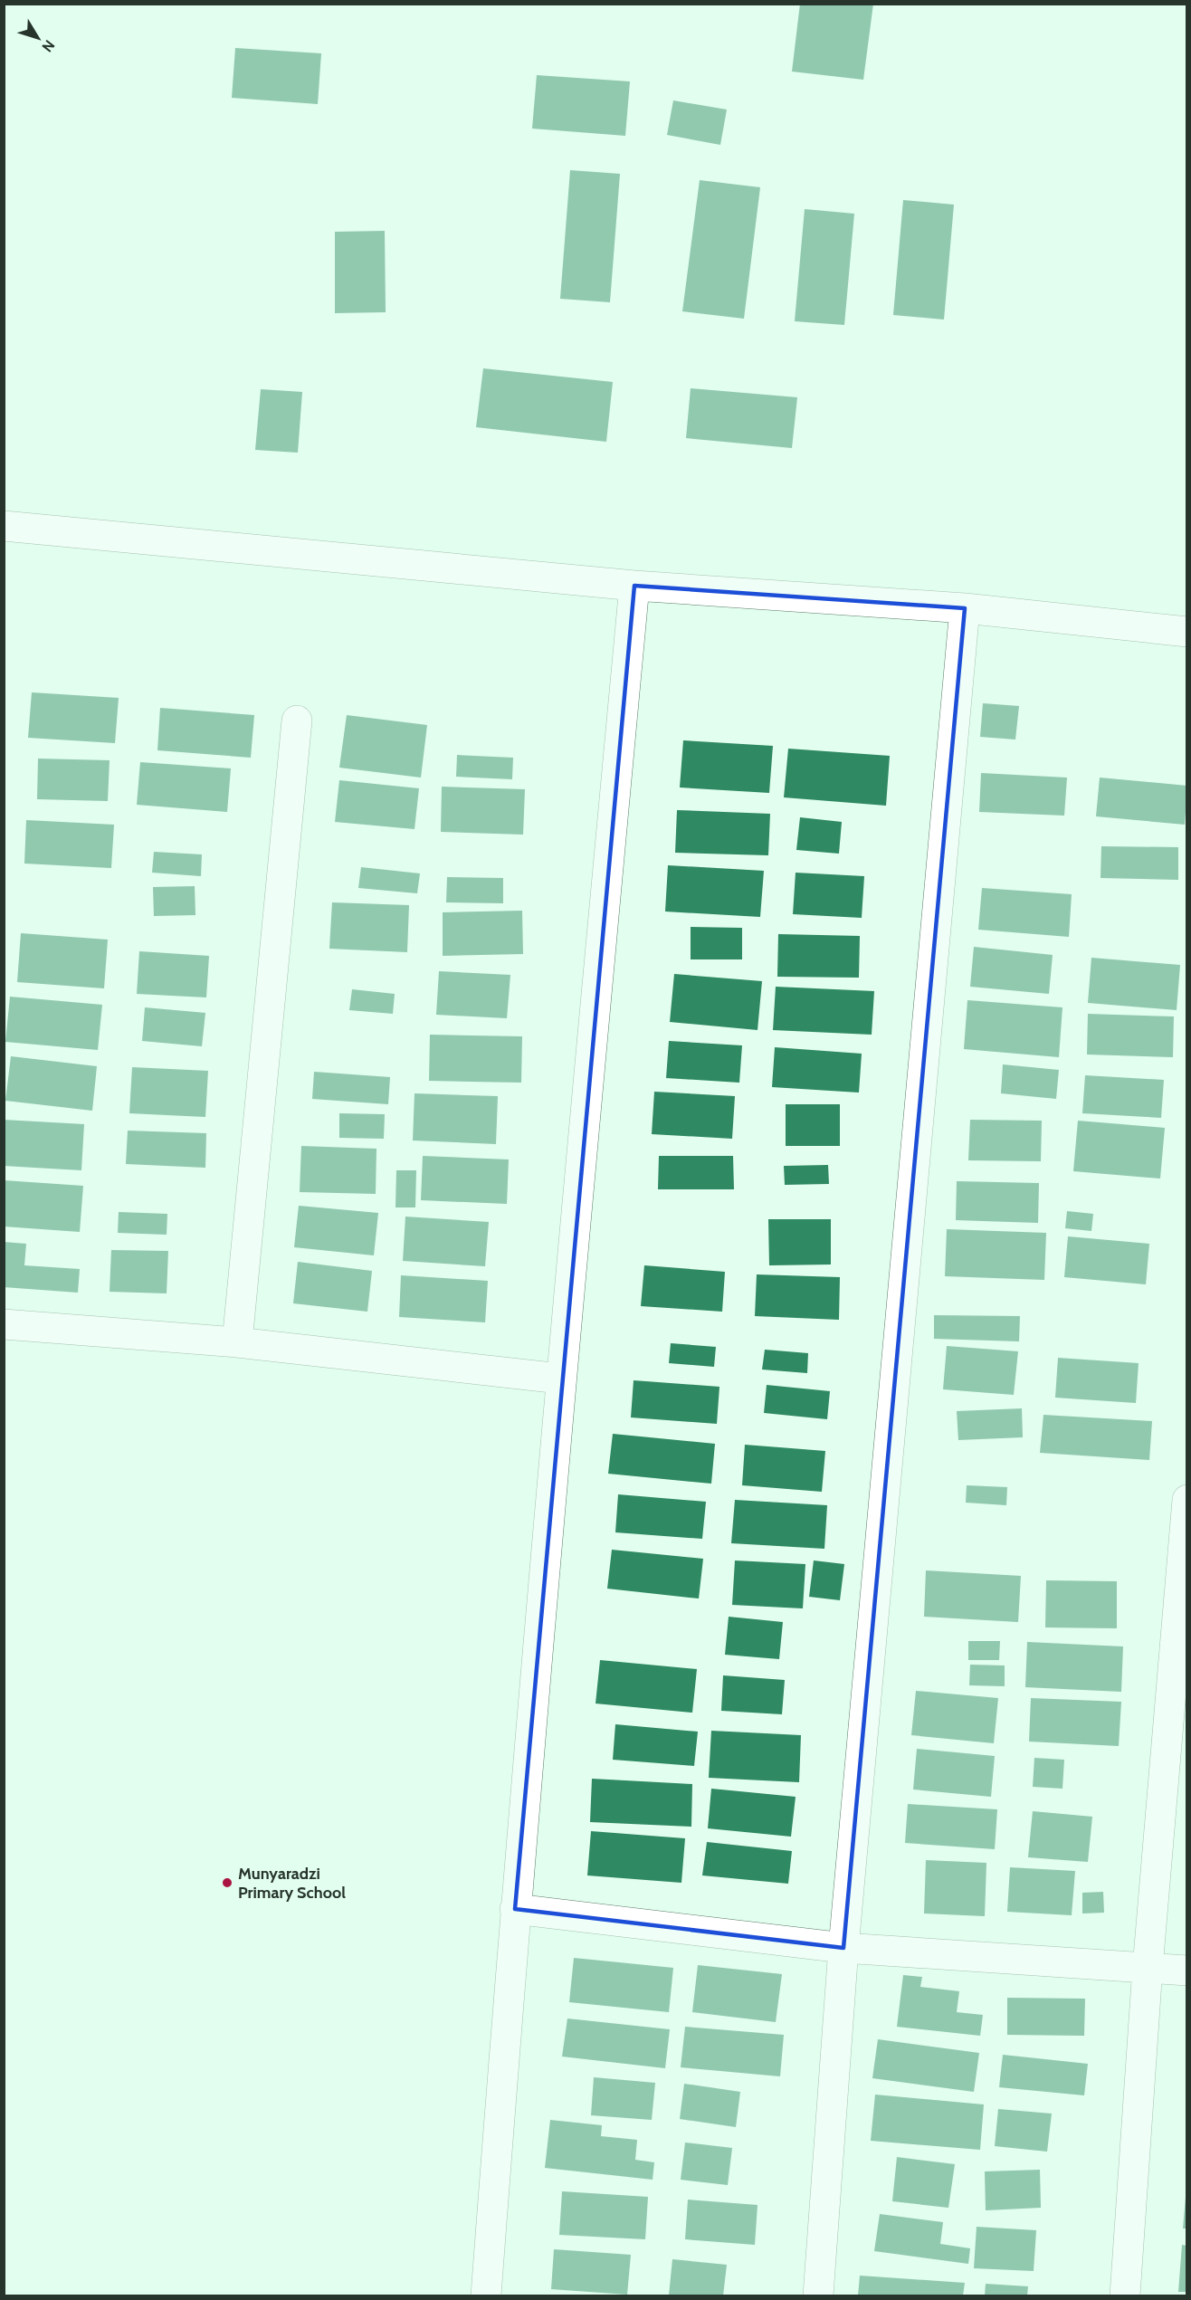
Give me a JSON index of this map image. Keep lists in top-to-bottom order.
{
  "places": ["Munyaradzi Primary School"],
  "north": "bottom right"
}
